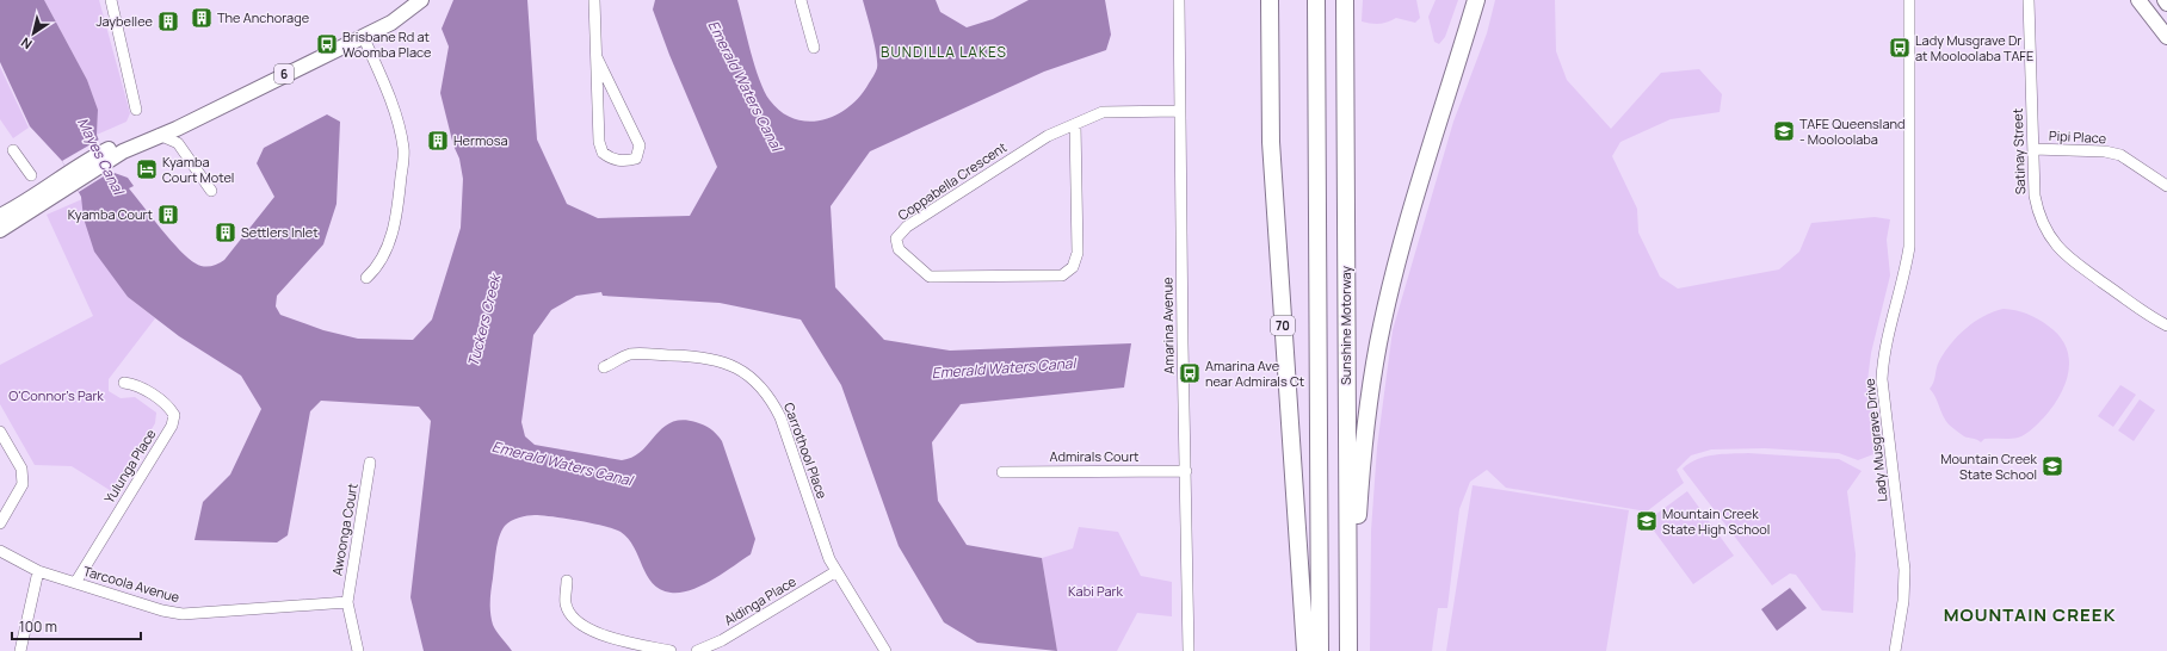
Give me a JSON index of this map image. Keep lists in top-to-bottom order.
{
  "streets": {
    "highway": ["70", "Sunshine Motorway"],
    "main road": ["6"],
    "street": [
      "Pipi Place",
      "Satinay Street",
      "Coppabella Crescent",
      "Amarina Avenue",
      "Lady Musgrave Drive",
      "Carrothool Place",
      "Admirals Court",
      "Yulunga Place",
      "Awoonga Court",
      "Tarcoola Avenue",
      "Aldinga Place"
    ]
  },
  "crossings": [
    ["Pipi Place", "Satinay Street"],
    ["Coppabella Crescent", "Amarina Avenue"],
    ["Amarina Avenue", "Admirals Court"],
    ["Carrothool Place", "Aldinga Place"],
    ["Yulunga Place", "Tarcoola Avenue"],
    ["Awoonga Court", "Tarcoola Avenue"]
  ],
  "districts": ["BUNDILLA LAKES", "MOUNTAIN CREEK"],
  "water": ["Emerald Waters Canal", "Mayes Canal", "Tuckers Creek"],
  "parks": ["O'Connor's Park", "Kabi Park"],
  "places": {
    "building": [
      "The Anchorage",
      "Jaybellee",
      "Hermosa",
      "Kyamba Court",
      "Settlers Inlet"
    ],
    "bus stop": ["Brisbane Rd at Woomba Place", "Lady Musgrave Dr at Mooloolaba TAFE", "Amarina Ave near Admirals Ct"],
    "school or university": ["TAFE Queensland - Mooloolaba", "Mountain Creek State School", "Mountain Creek State High School"],
    "hotel": ["Kyamba Court Motel"]
  },
  "scale_bar": "100 m",
  "north": "bottom left"
}
